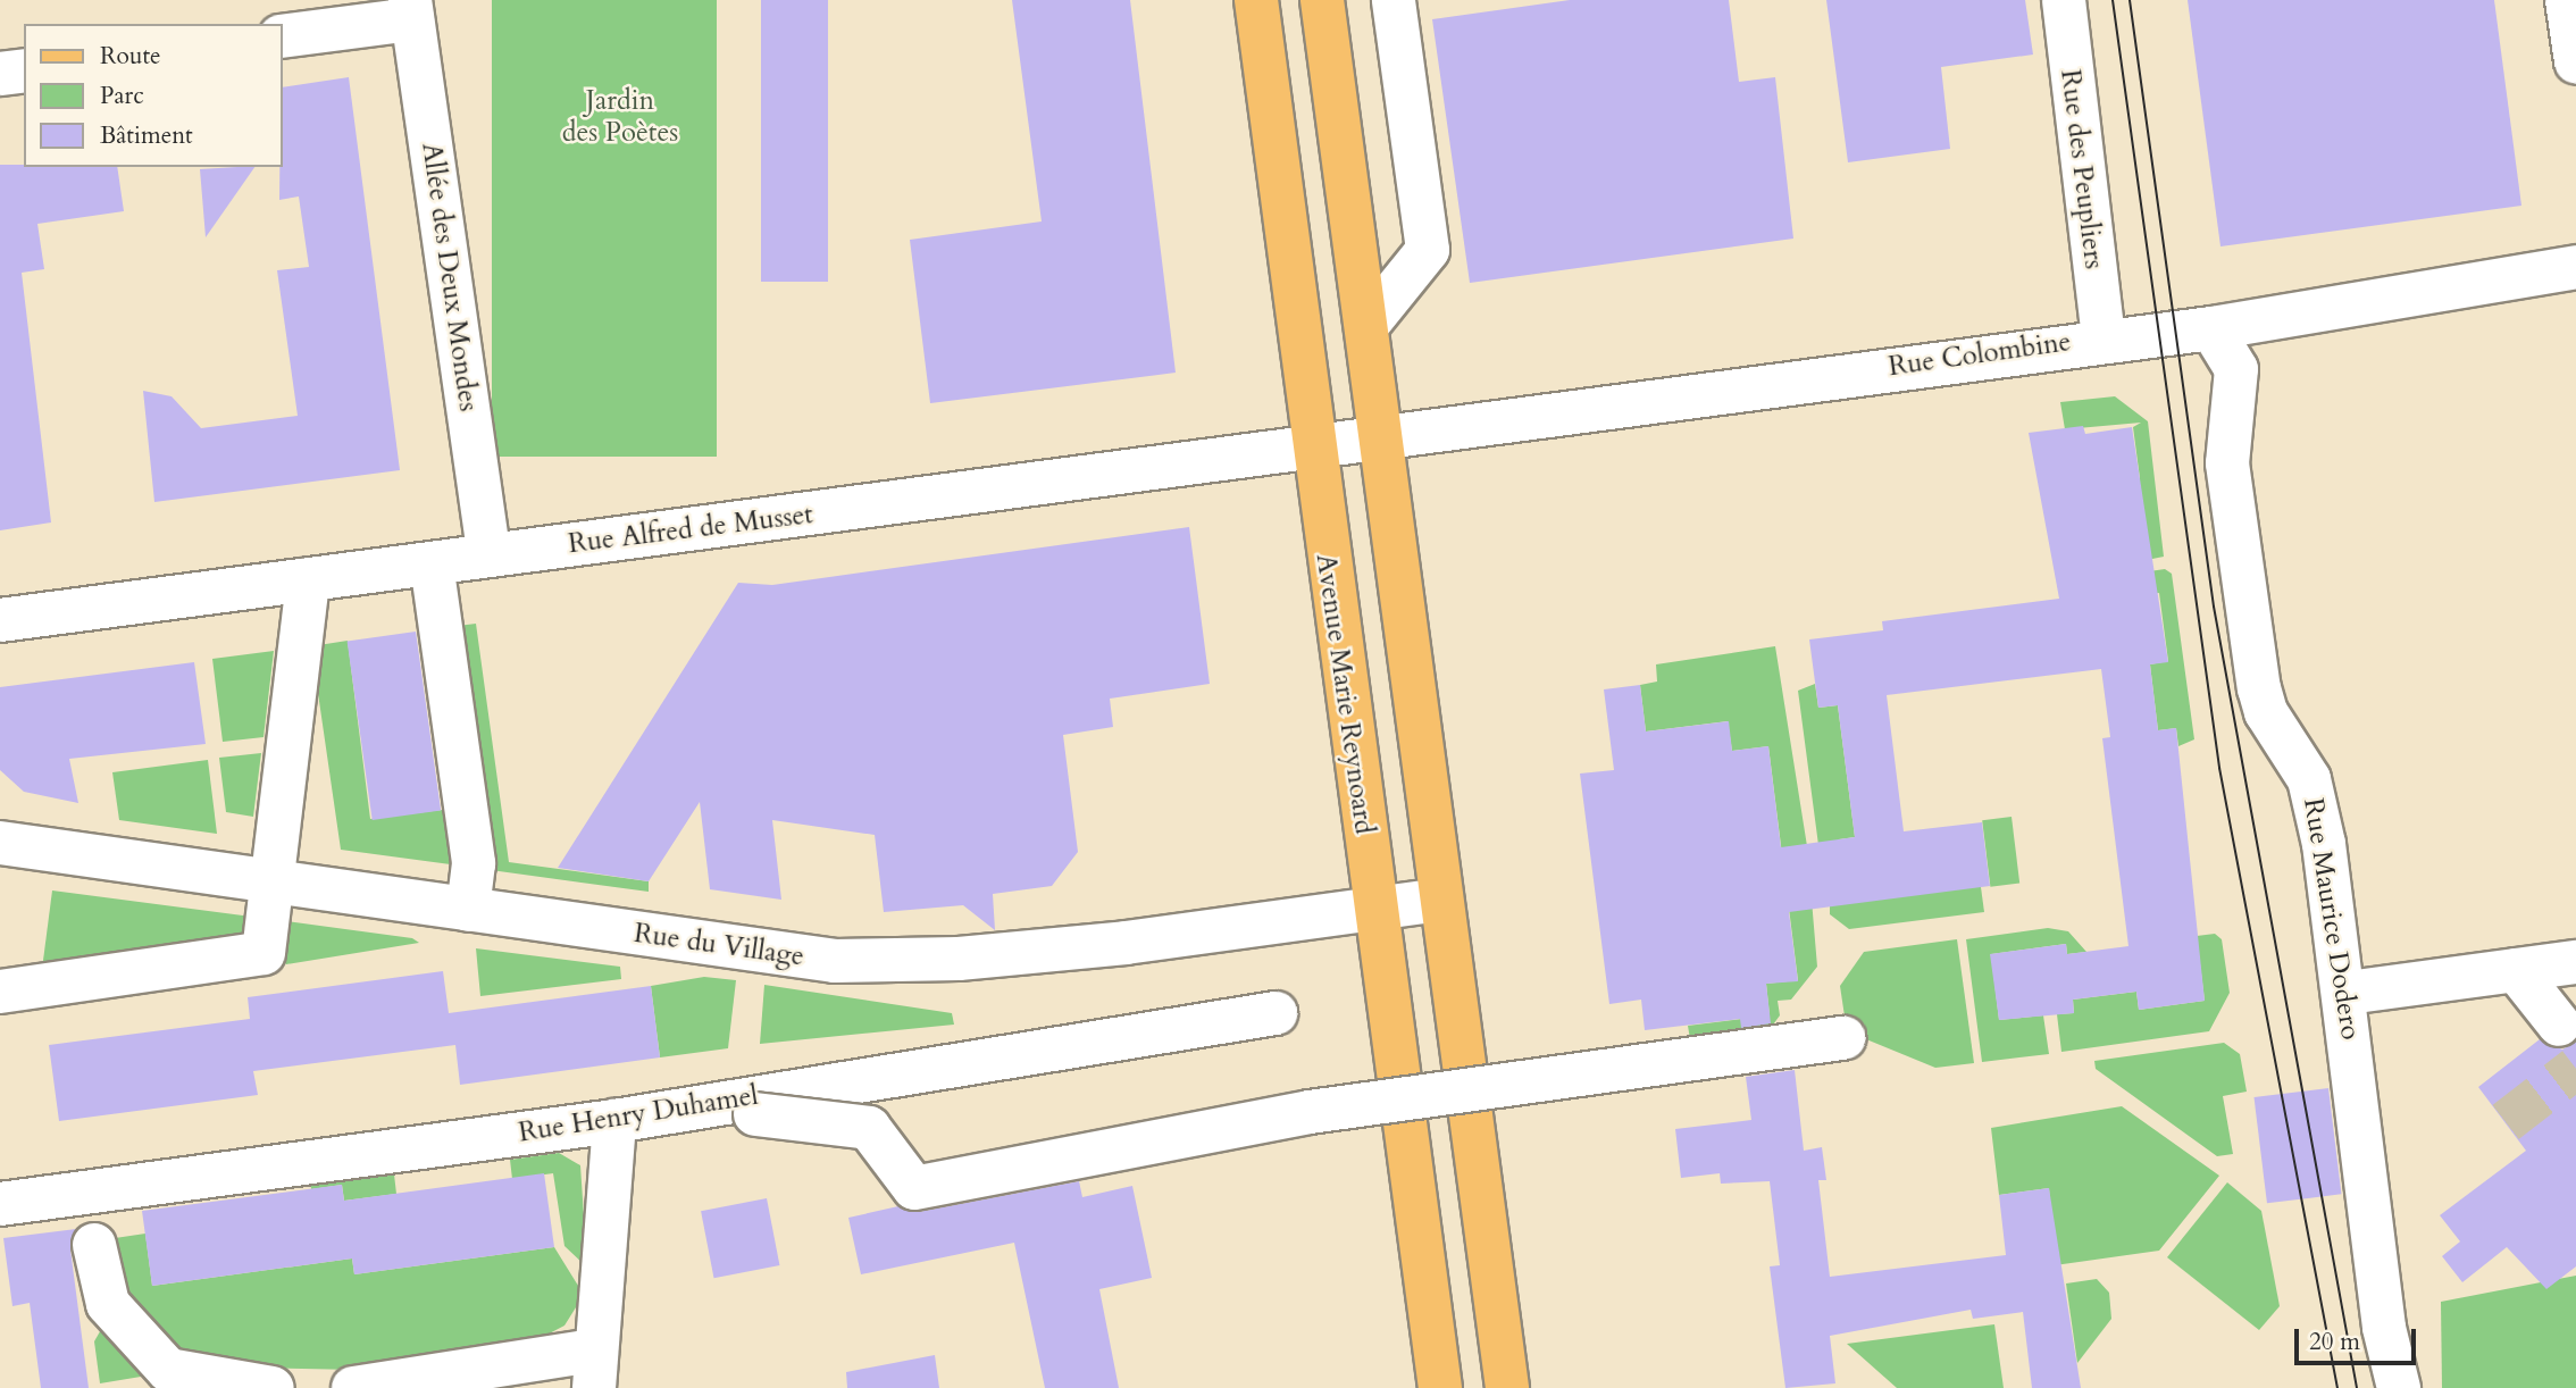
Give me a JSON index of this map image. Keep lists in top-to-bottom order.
{
  "streets": {
    "main road": ["Avenue Marie Reynoard"],
    "street": [
      "Rue des Peupliers",
      "Allée des Deux Mondes",
      "Rue Colombine",
      "Rue Alfred de Musset",
      "Rue Maurice Dodero",
      "Rue du Village",
      "Rue Henry Duhamel"
    ]
  },
  "crossings": [
    ["Rue des Peupliers", "Rue Colombine"],
    ["Allée des Deux Mondes", "Rue Alfred de Musset"],
    ["Rue Colombine", "Rue Alfred de Musset"],
    ["Rue Colombine", "Rue Maurice Dodero"],
    ["Rue Alfred de Musset", "Avenue Marie Reynoard"],
    ["Avenue Marie Reynoard", "Rue du Village"]
  ],
  "parks": ["Jardin des Poètes"],
  "legend": ["Route", "Parc", "Bâtiment"],
  "scale_bar": "20 m"
}
